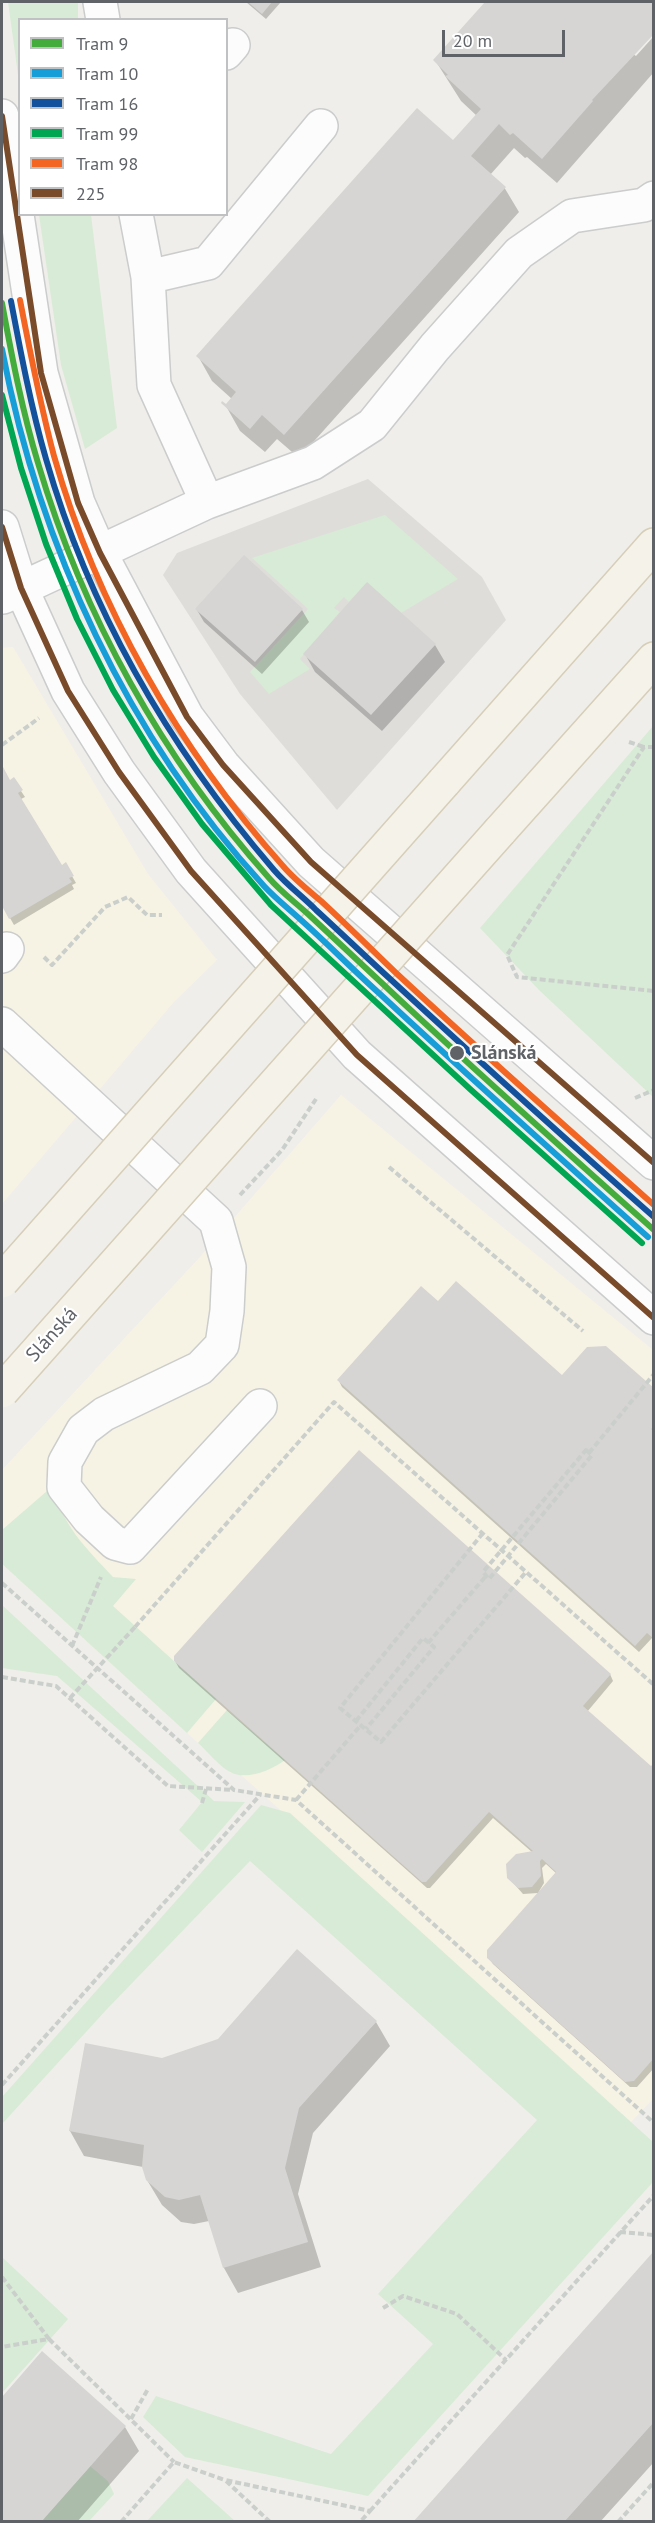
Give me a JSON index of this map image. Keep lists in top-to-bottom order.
{
  "streets": {
    "main road": ["Slánská"]
  },
  "places": ["Slánská"],
  "lines": [
    "transit line 225",
    "tram line 98",
    "tram line 16",
    "tram line 9",
    "tram line 10",
    "tram line 99"
  ],
  "legend": [
    "Tram 9",
    "Tram 10",
    "Tram 16",
    "Tram 99",
    "Tram 98",
    "225"
  ],
  "scale_bar": "20 m"
}
